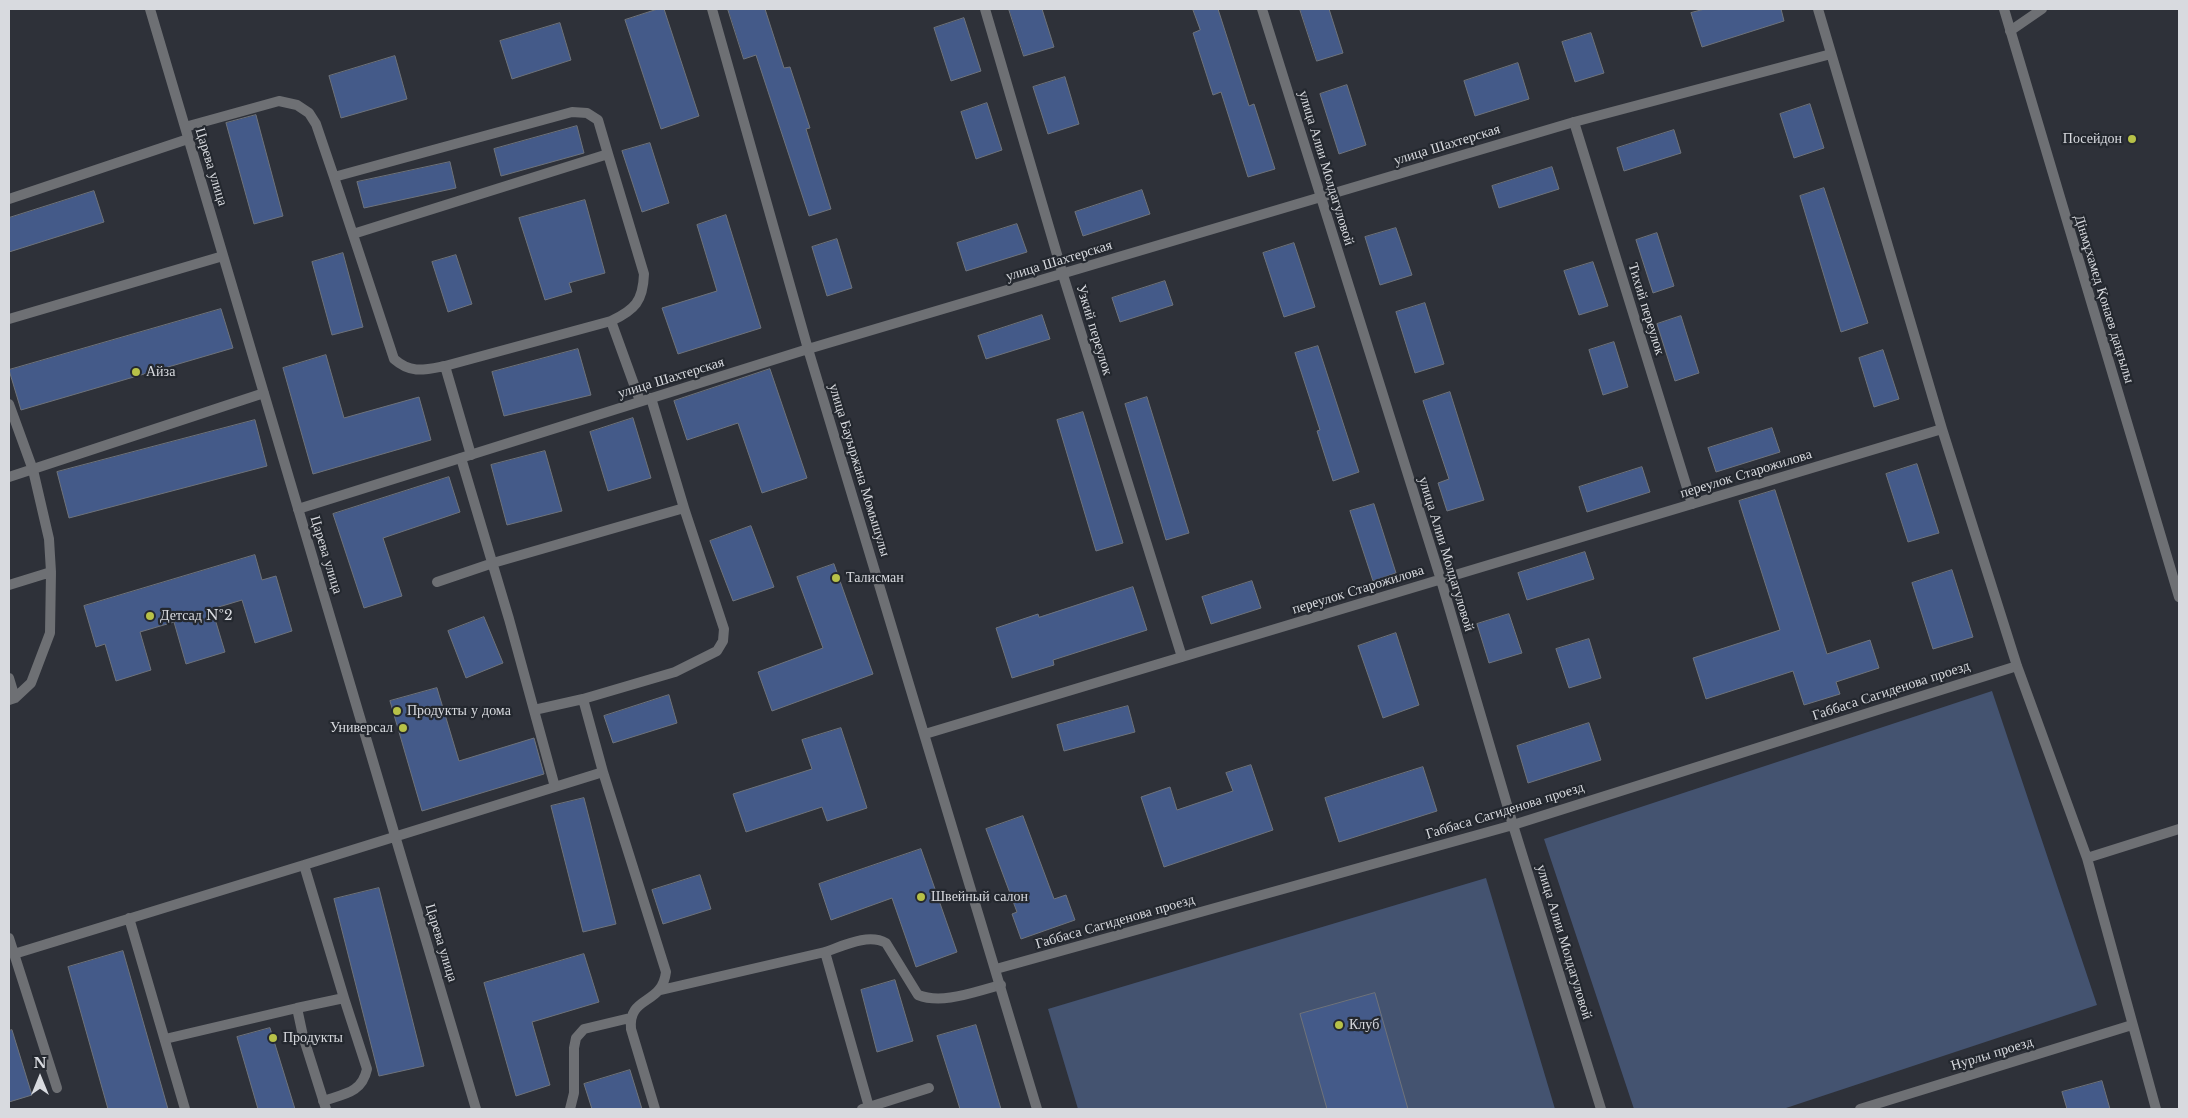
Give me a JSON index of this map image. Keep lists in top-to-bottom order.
{
  "streets": {
    "street": [
      "улица Шахтерская",
      "Царева улица",
      "улица Алии Молдагуловой",
      "Дінмұхамед Қонаев даңғылы",
      "Тихий переулок",
      "Узкий переулок",
      "улица Бауыржана Момышулы",
      "переулок Старожилова",
      "Габбаса Сагиденова проезд",
      "Нурлы проезд"
    ]
  },
  "crossings": [
    ["улица Шахтерская", "Царева улица"],
    ["улица Шахтерская", "улица Алии Молдагуловой"],
    ["улица Шахтерская", "Тихий переулок"],
    ["улица Шахтерская", "Узкий переулок"],
    ["улица Шахтерская", "улица Бауыржана Момышулы"],
    ["улица Алии Молдагуловой", "переулок Старожилова"],
    ["улица Алии Молдагуловой", "Габбаса Сагиденова проезд"],
    ["Тихий переулок", "переулок Старожилова"],
    ["Узкий переулок", "переулок Старожилова"],
    ["улица Бауыржана Момышулы", "переулок Старожилова"],
    ["улица Бауыржана Момышулы", "Габбаса Сагиденова проезд"]
  ],
  "places": [
    "Посейдон",
    "Айза",
    "Талисман",
    "Детсад №2",
    "Продукты у дома",
    "Универсал",
    "Швейный салон",
    "Клуб",
    "Продукты"
  ],
  "north": "top"
}
